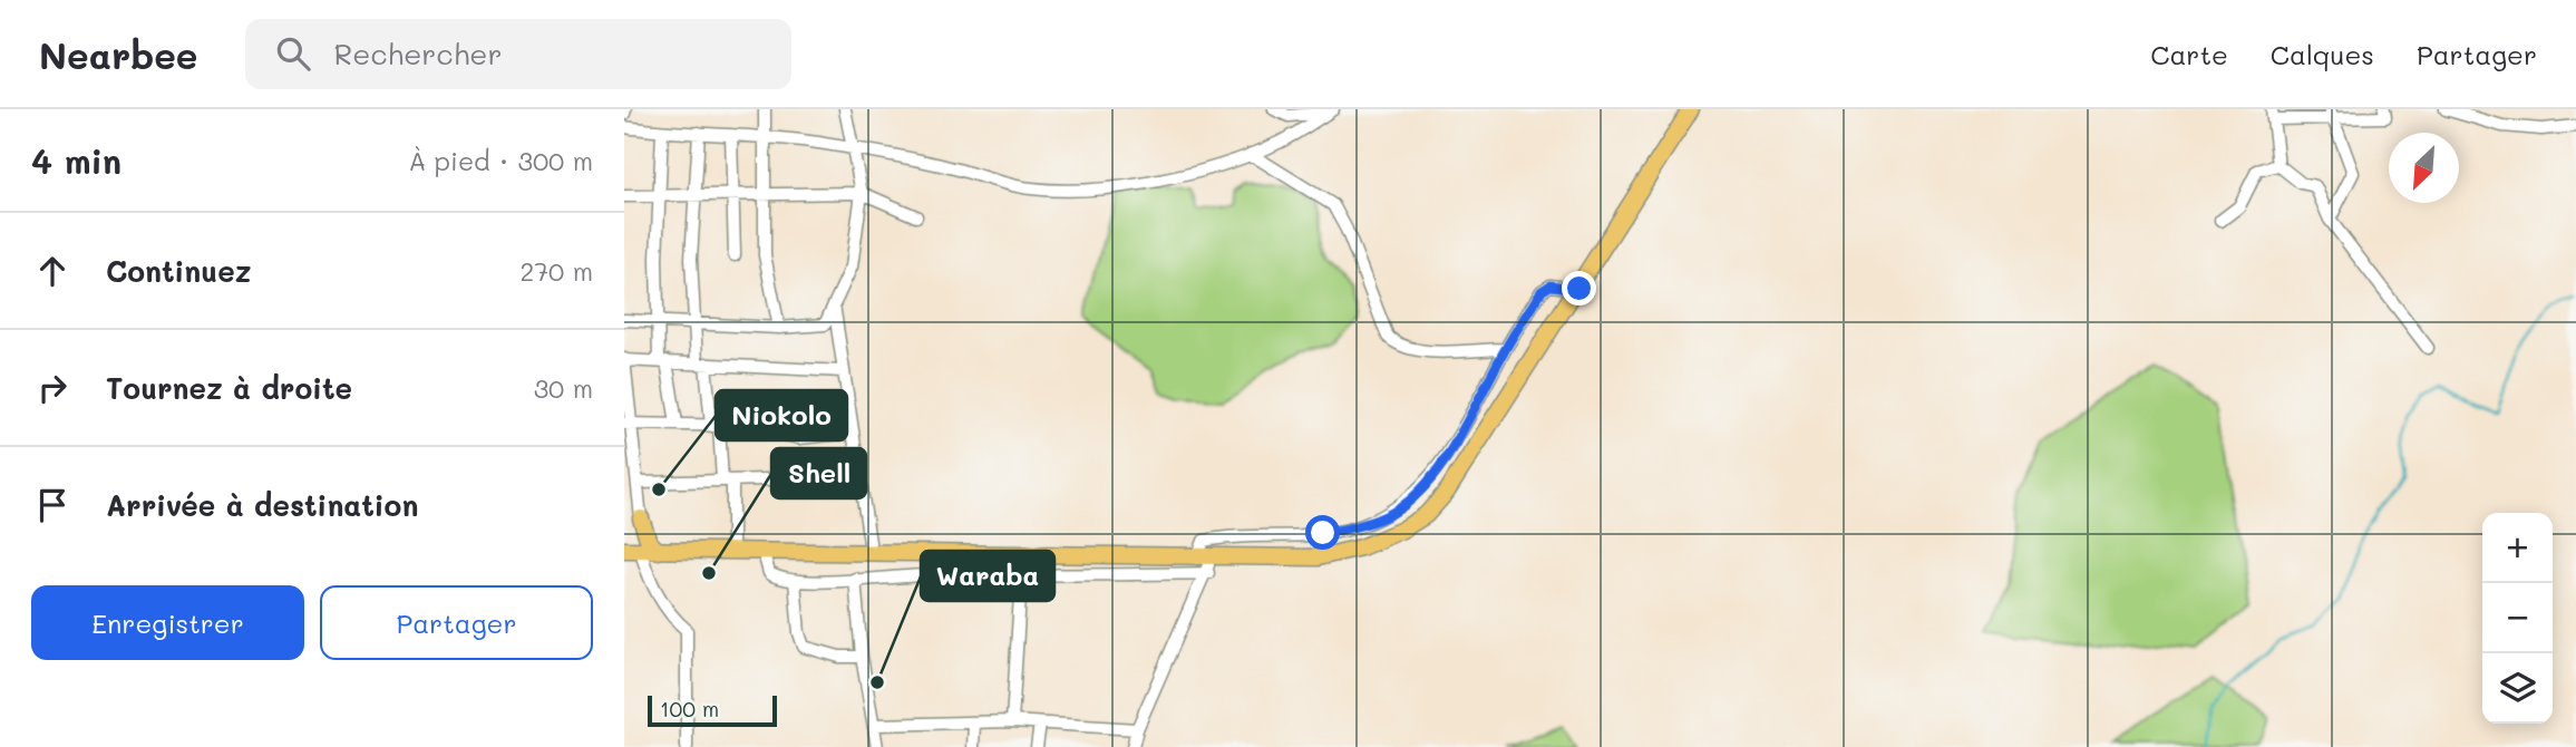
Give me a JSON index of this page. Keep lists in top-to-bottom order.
{
  "places": ["Niokolo", "Shell", "Waraba"],
  "scale_bar": "100 m",
  "north": "bottom left",
  "page": {
    "header": "Nearbee",
    "search": "Rechercher",
    "nav": ["Carte", "Calques", "Partager"],
    "heading": ["4 min", "À pied · 300 m"],
    "list": [
      ["Continuez", "270 m"],
      ["Tournez à droite", "30 m"],
      "Arrivée à destination"
    ],
    "map_buttons": ["+", "−"],
    "buttons": ["Enregistrer", "Partager"],
    "scale": "100 m"
  }
}
